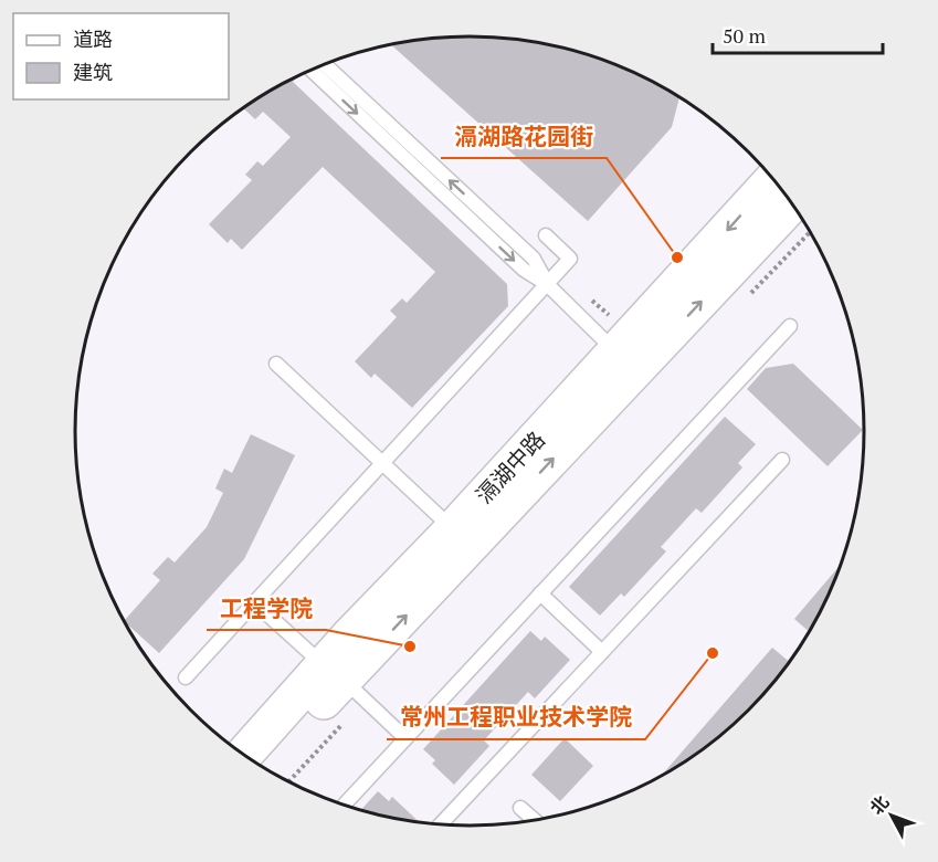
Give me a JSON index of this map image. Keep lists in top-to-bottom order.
{
  "streets": {
    "main road": ["滆湖中路"]
  },
  "places": ["滆湖路花园街", "工程学院", "常州工程职业技术学院"],
  "legend": ["道路", "建筑"],
  "scale_bar": "50 m",
  "north": "top left"
}
